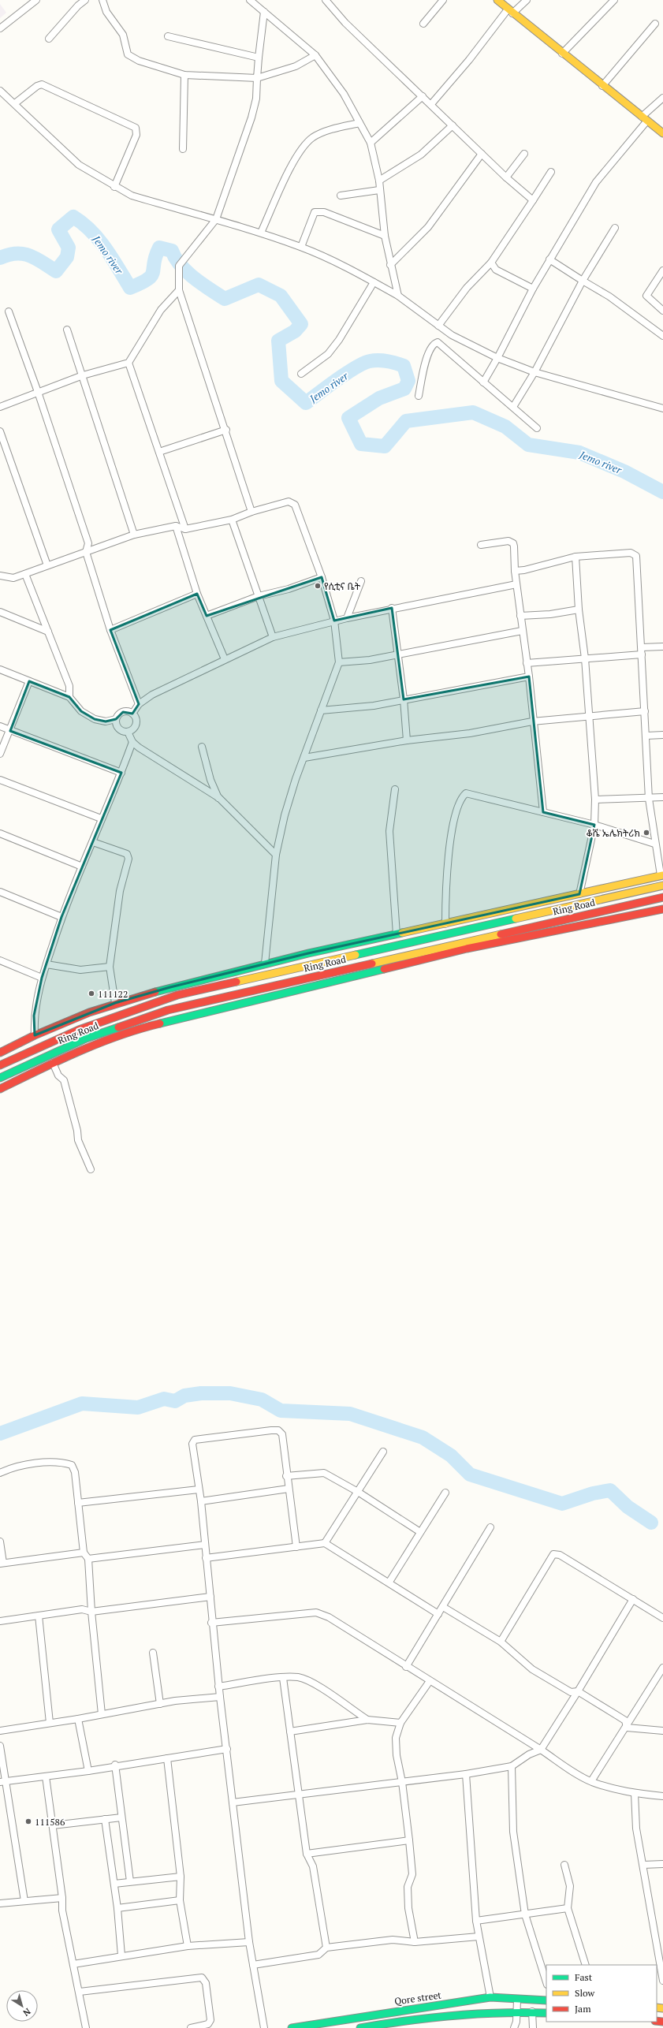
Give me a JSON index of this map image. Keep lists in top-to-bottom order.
{
  "streets": {
    "main road": ["Ring Road", "Qore street"]
  },
  "water": ["Jemo river"],
  "places": [
    "የሲቲና ቤት",
    "ቆሼ ኤሌክትሪክ",
    "111122",
    "111586"
  ],
  "legend": ["Fast", "Slow", "Jam"],
  "north": "bottom right"
}
